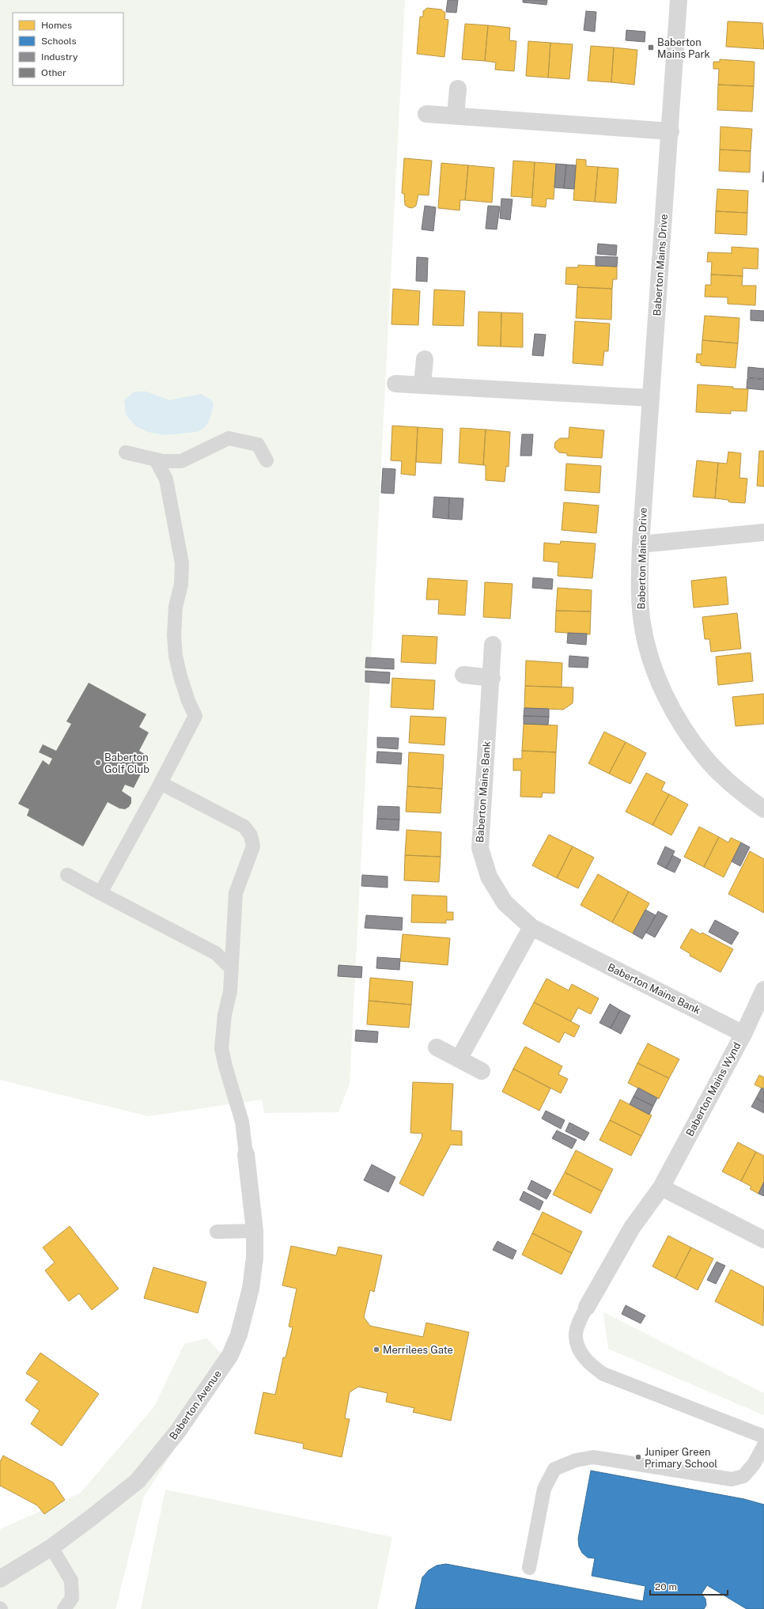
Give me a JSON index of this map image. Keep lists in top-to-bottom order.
{
  "streets": {
    "street": [
      "Baberton Mains Drive",
      "Baberton Mains Bank",
      "Baberton Mains Wynd",
      "Baberton Avenue"
    ]
  },
  "crossings": [
    ["Baberton Mains Bank", "Baberton Mains Wynd"]
  ],
  "places": {
    "transit": ["Baberton Mains Park"],
    "other": ["Baberton Golf Club", "Merrilees Gate", "Juniper Green Primary School"]
  },
  "legend": [
    "Homes",
    "Schools",
    "Industry",
    "Other"
  ],
  "scale_bar": "20 m"
}
